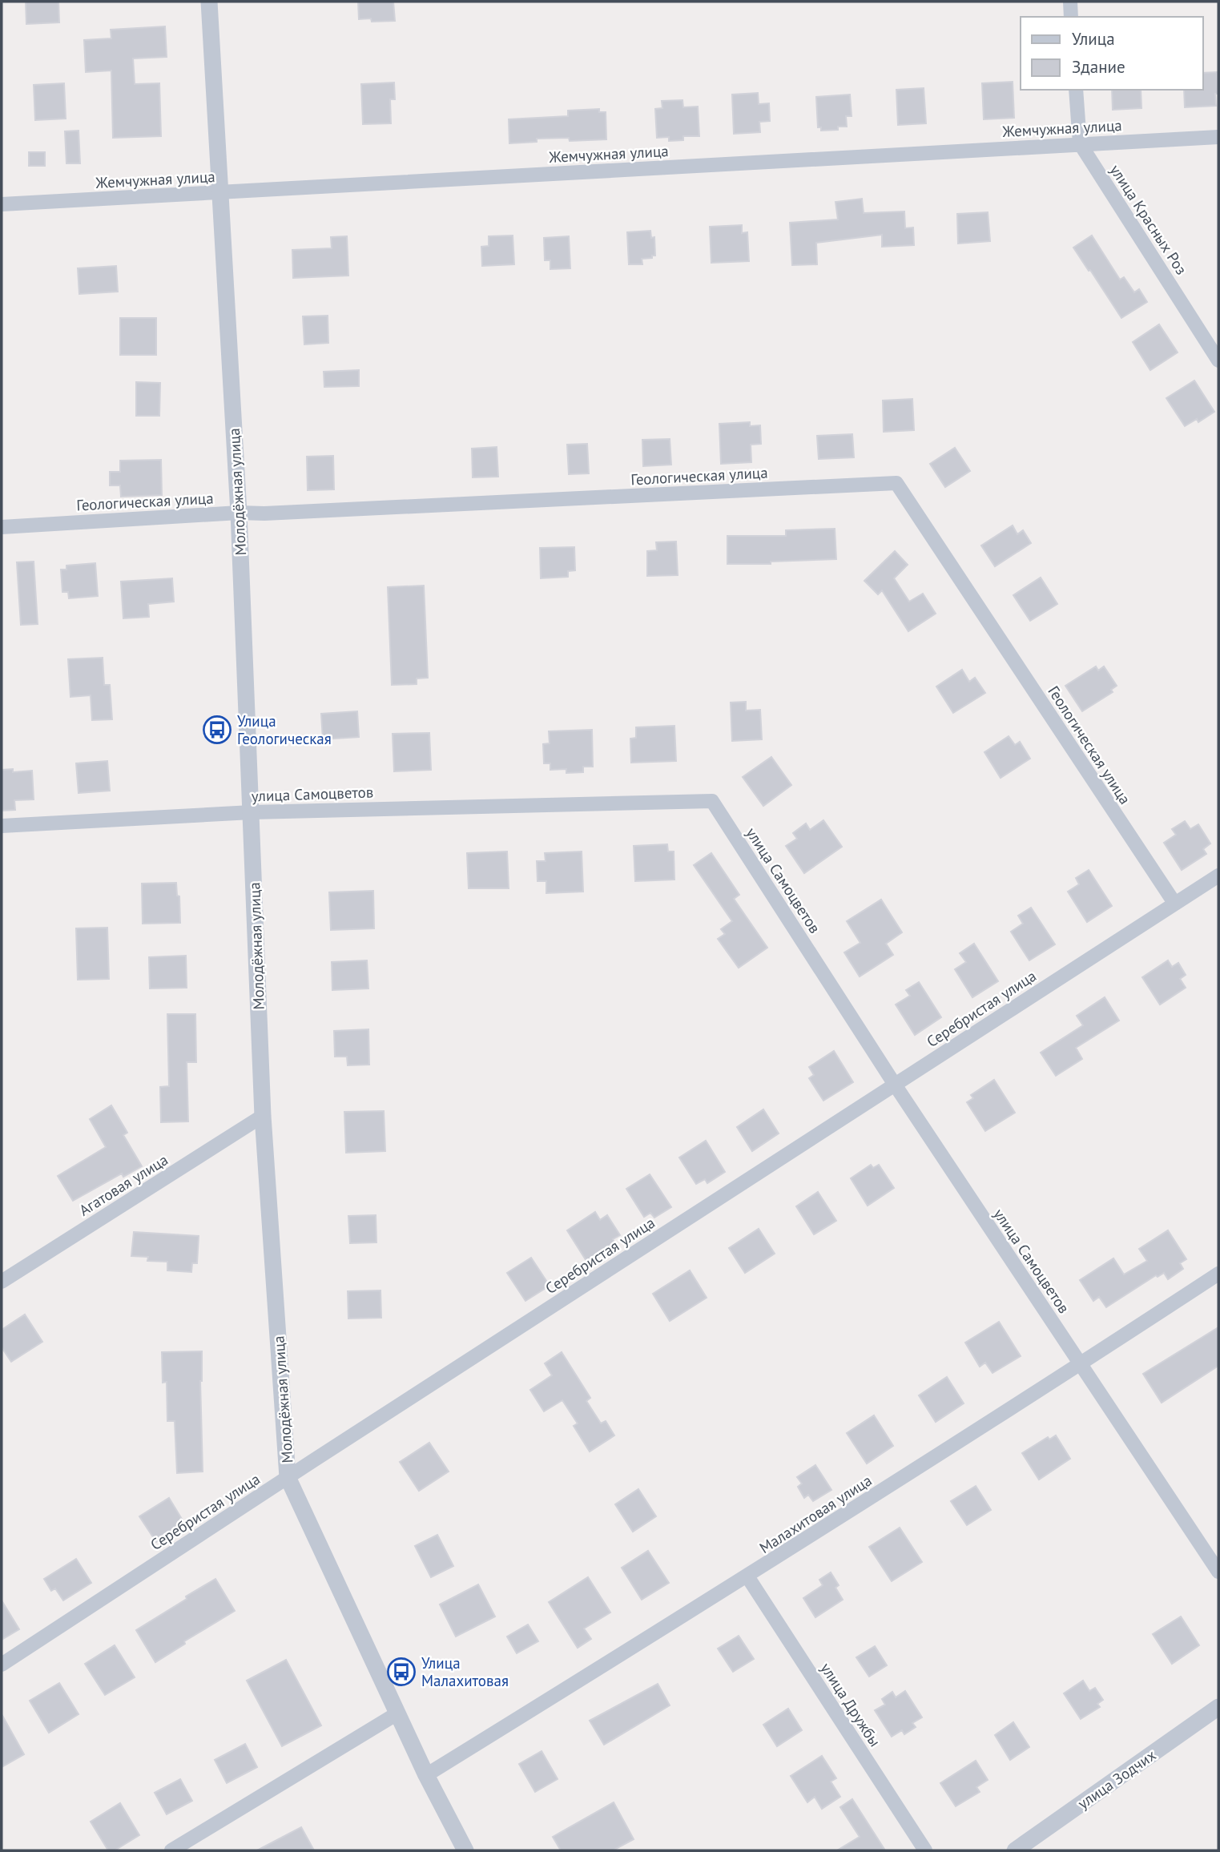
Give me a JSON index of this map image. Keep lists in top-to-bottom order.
{
  "streets": {
    "street": [
      "Жемчужная улица",
      "улица Красных Роз",
      "Геологическая улица",
      "Молодёжная улица",
      "улица Самоцветов",
      "Серебристая улица",
      "Агатовая улица",
      "Малахитовая улица",
      "улица Дружбы",
      "улица Зодчих"
    ]
  },
  "crossings": [
    ["Жемчужная улица", "улица Красных Роз"],
    ["Жемчужная улица", "Молодёжная улица"],
    ["Геологическая улица", "Молодёжная улица"],
    ["Геологическая улица", "Серебристая улица"],
    ["Молодёжная улица", "улица Самоцветов"],
    ["Молодёжная улица", "Серебристая улица"],
    ["Молодёжная улица", "Агатовая улица"],
    ["Молодёжная улица", "Малахитовая улица"],
    ["улица Самоцветов", "Серебристая улица"],
    ["улица Самоцветов", "Малахитовая улица"],
    ["Малахитовая улица", "улица Дружбы"]
  ],
  "places": {
    "bus stop": ["Улица Геологическая", "Улица Малахитовая"]
  },
  "legend": ["Улица", "Здание"]
}
